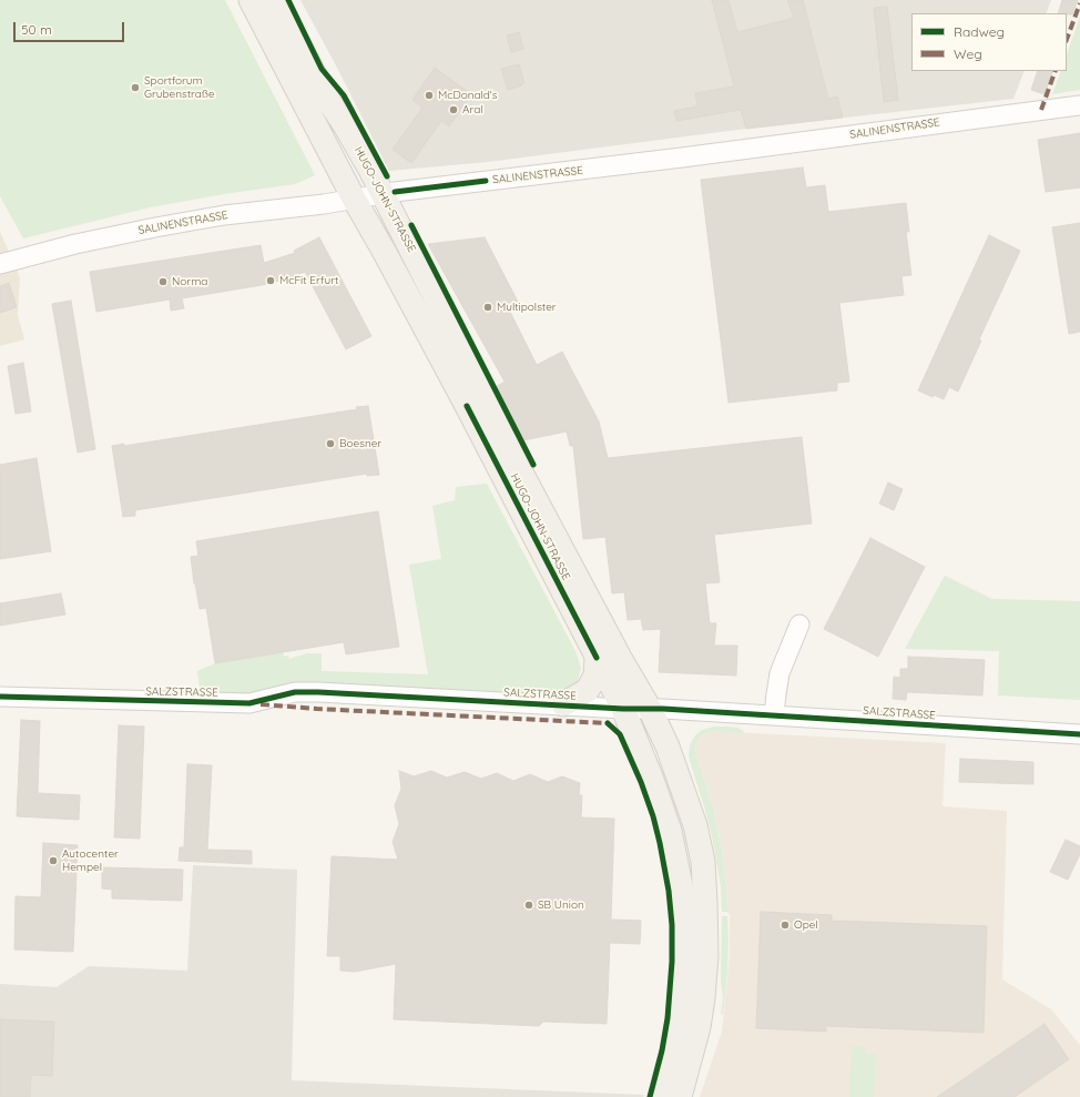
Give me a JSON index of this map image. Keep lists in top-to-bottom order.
{
  "streets": {
    "main road": ["HUGO-JOHN-STRASSE"],
    "street": ["SALINENSTRASSE", "SALZSTRASSE"]
  },
  "crossings": [
    ["SALINENSTRASSE", "HUGO-JOHN-STRASSE"],
    ["HUGO-JOHN-STRASSE", "SALZSTRASSE"]
  ],
  "places": [
    "Sportforum Grubenstraße",
    "McDonald's",
    "Aral",
    "McFit Erfurt",
    "Norma",
    "Multipolster",
    "Boesner",
    "Autocenter Hempel",
    "SB Union",
    "Opel"
  ],
  "legend": ["Radweg", "Weg"],
  "scale_bar": "50 m"
}
